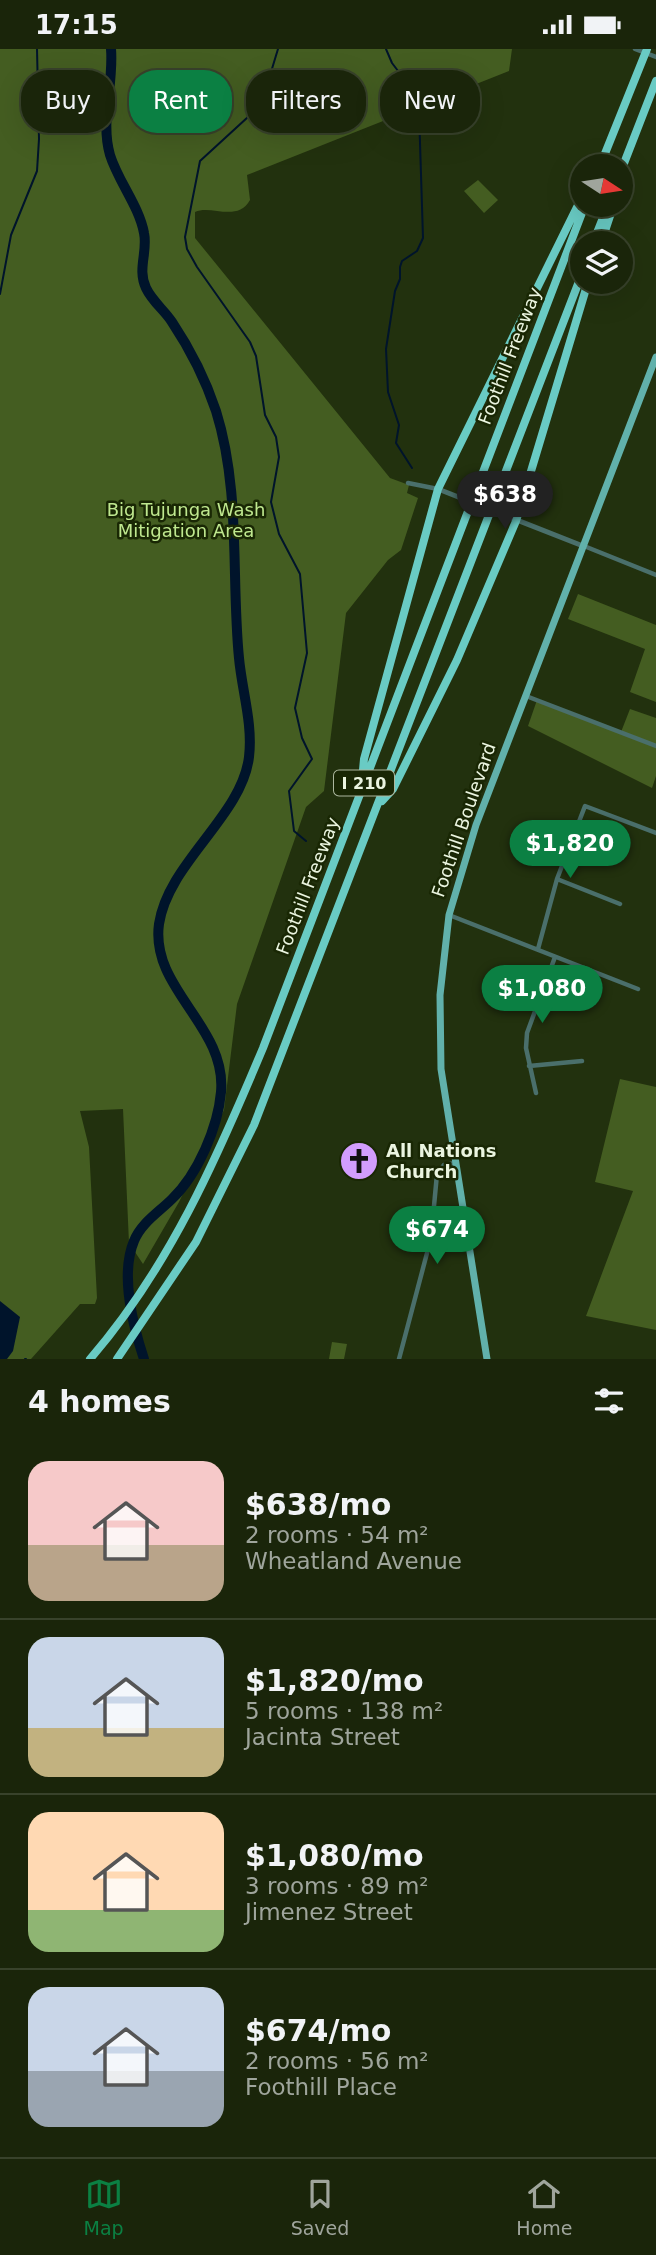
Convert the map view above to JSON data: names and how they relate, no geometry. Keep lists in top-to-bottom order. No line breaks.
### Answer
{"streets":{"highway":["Foothill Freeway","I 210"],"main road":["Foothill Boulevard"]},"parks":["Big Tujunga Wash Mitigation Area"],"places":{"church":["All Nations Church"]},"north":"right","page":{"status":"17:15","chip":["Buy","Rent","Filters","New"],"price":["$638","$1,820","$1,080","$674"],"heading":"4 homes","list":[{"name":"$638/mo","note":"2 rooms · 54 m² · Wheatland Avenue"},{"name":"$1,820/mo","note":"5 rooms · 138 m² · Jacinta Street"},{"name":"$1,080/mo","note":"3 rooms · 89 m² · Jimenez Street"},{"name":"$674/mo","note":"2 rooms · 56 m² · Foothill Place"}],"tabs":["Map","Saved","Home"]}}
